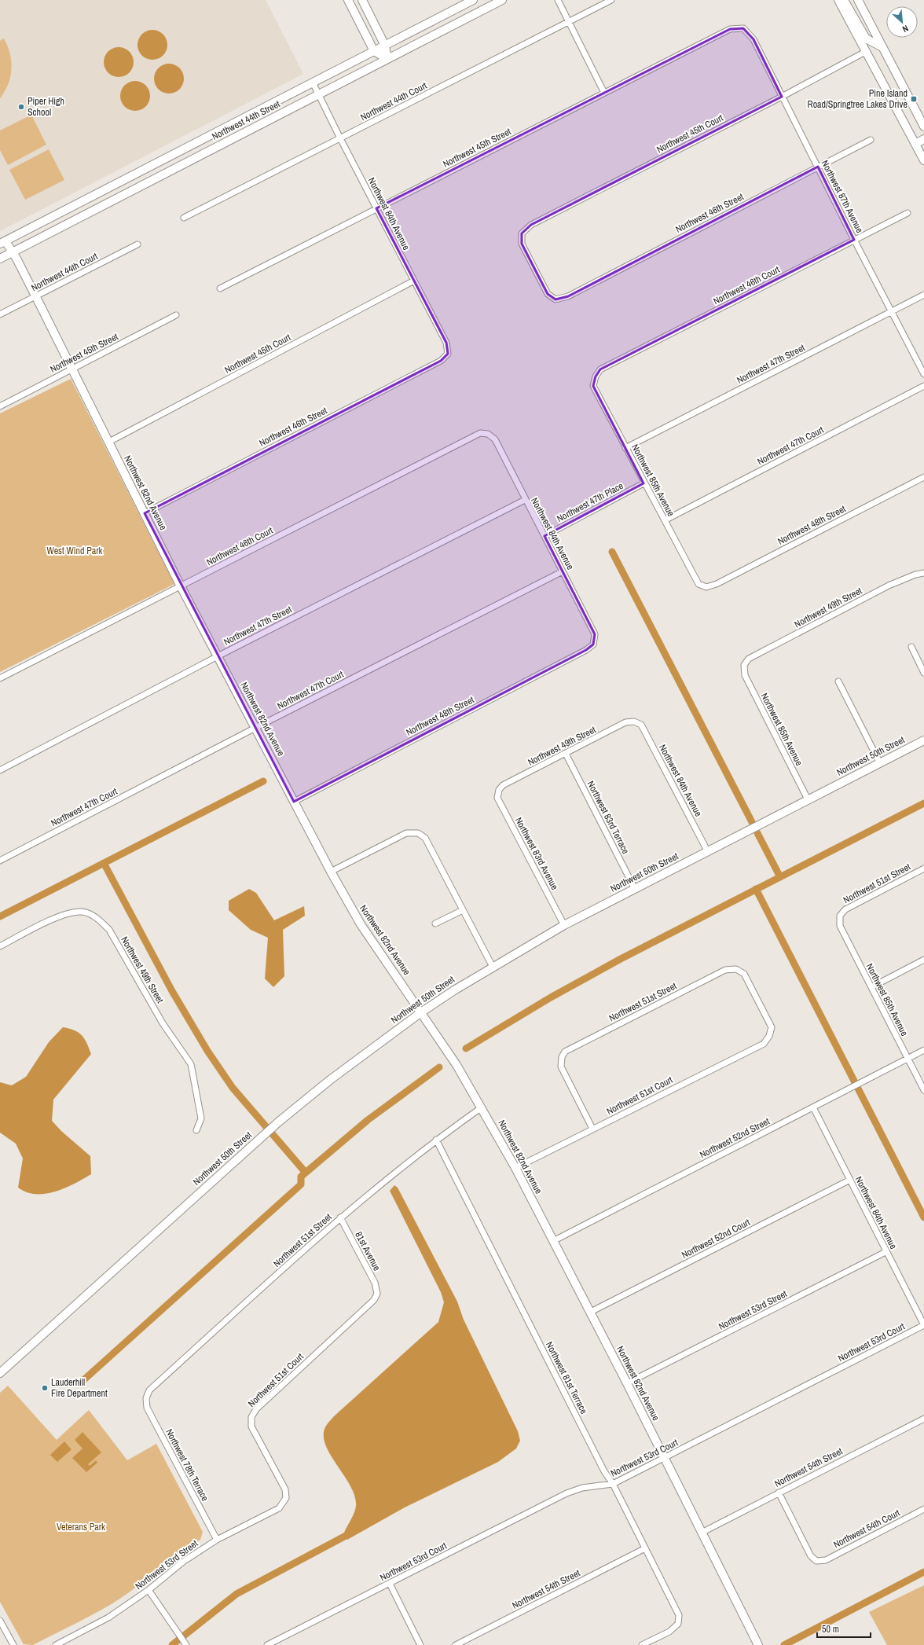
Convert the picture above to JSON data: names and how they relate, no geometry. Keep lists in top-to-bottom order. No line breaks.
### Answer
{"streets":{"street":["Northwest 44th Court","Northwest 44th Street","Northwest 45th Court","Northwest 45th Street","Northwest 87th Avenue","Northwest 46th Street","Northwest 84th Avenue","Northwest 46th Court","Northwest 47th Street","Northwest 47th Court","Northwest 85th Avenue","Northwest 82nd Avenue","Northwest 47th Place","Northwest 48th Street","Northwest 49th Street","Northwest 50th Street","Northwest 83rd Terrace","Northwest 83rd Avenue","Northwest 51st Street","Northwest 51st Court","Northwest 52nd Street","Northwest 52nd Court","81st Avenue","Northwest 53rd Street","Northwest 53rd Court","Northwest 81st Terrace","Northwest 78th Terrace","Northwest 54th Street","Northwest 54th Court"]},"crossings":[["Northwest 44th Court","Northwest 84th Avenue"],["Northwest 44th Court","Northwest 82nd Avenue"],["Northwest 44th Street","Northwest 84th Avenue"],["Northwest 44th Street","Northwest 82nd Avenue"],["Northwest 45th Court","Northwest 87th Avenue"],["Northwest 45th Court","Northwest 46th Street"],["Northwest 45th Court","Northwest 84th Avenue"],["Northwest 45th Court","Northwest 82nd Avenue"],["Northwest 45th Street","Northwest 87th Avenue"],["Northwest 45th Street","Northwest 84th Avenue"],["Northwest 45th Street","Northwest 82nd Avenue"],["Northwest 87th Avenue","Northwest 46th Street"],["Northwest 87th Avenue","Northwest 46th Court"],["Northwest 87th Avenue","Northwest 47th Street"],["Northwest 46th Street","Northwest 84th Avenue"],["Northwest 46th Street","Northwest 82nd Avenue"],["Northwest 84th Avenue","Northwest 46th Court"],["Northwest 84th Avenue","Northwest 47th Street"],["Northwest 84th Avenue","Northwest 47th Court"],["Northwest 84th Avenue","Northwest 47th Place"],["Northwest 84th Avenue","Northwest 48th Street"],["Northwest 84th Avenue","Northwest 49th Street"],["Northwest 84th Avenue","Northwest 50th Street"],["Northwest 84th Avenue","Northwest 52nd Street"],["Northwest 84th Avenue","Northwest 52nd Court"],["Northwest 84th Avenue","Northwest 53rd Street"],["Northwest 84th Avenue","Northwest 53rd Court"],["Northwest 46th Court","Northwest 85th Avenue"],["Northwest 46th Court","Northwest 82nd Avenue"],["Northwest 47th Street","Northwest 85th Avenue"],["Northwest 47th Street","Northwest 82nd Avenue"],["Northwest 47th Court","Northwest 85th Avenue"],["Northwest 47th Court","Northwest 82nd Avenue"],["Northwest 85th Avenue","Northwest 47th Place"],["Northwest 85th Avenue","Northwest 48th Street"],["Northwest 85th Avenue","Northwest 49th Street"],["Northwest 85th Avenue","Northwest 50th Street"],["Northwest 85th Avenue","Northwest 51st Street"],["Northwest 85th Avenue","Northwest 52nd Street"],["Northwest 82nd Avenue","Northwest 48th Street"],["Northwest 82nd Avenue","Northwest 50th Street"],["Northwest 82nd Avenue","Northwest 51st Street"],["Northwest 82nd Avenue","Northwest 51st Court"],["Northwest 82nd Avenue","Northwest 52nd Street"],["Northwest 82nd Avenue","Northwest 52nd Court"],["Northwest 82nd Avenue","Northwest 53rd Street"],["Northwest 82nd Avenue","Northwest 53rd Court"],["Northwest 82nd Avenue","Northwest 54th Street"],["Northwest 49th Street","Northwest 83rd Terrace"],["Northwest 49th Street","Northwest 83rd Avenue"],["Northwest 50th Street","Northwest 83rd Terrace"],["Northwest 50th Street","Northwest 83rd Avenue"],["Northwest 51st Street","Northwest 51st Court"],["Northwest 51st Street","81st Avenue"],["Northwest 51st Street","Northwest 81st Terrace"],["Northwest 51st Street","Northwest 78th Terrace"],["Northwest 51st Court","81st Avenue"],["Northwest 51st Court","Northwest 53rd Street"],["Northwest 53rd Street","Northwest 78th Terrace"],["Northwest 53rd Court","Northwest 81st Terrace"],["Northwest 81st Terrace","Northwest 54th Street"],["Northwest 54th Street","Northwest 54th Court"]],"parks":["West Wind Park","Veterans Park"],"places":{"transit":["Pine Island Road/Springtree Lakes Drive"],"other":["Piper High School","Lauderhill Fire Department"]},"scale_bar":"50 m","north":"bottom right"}
